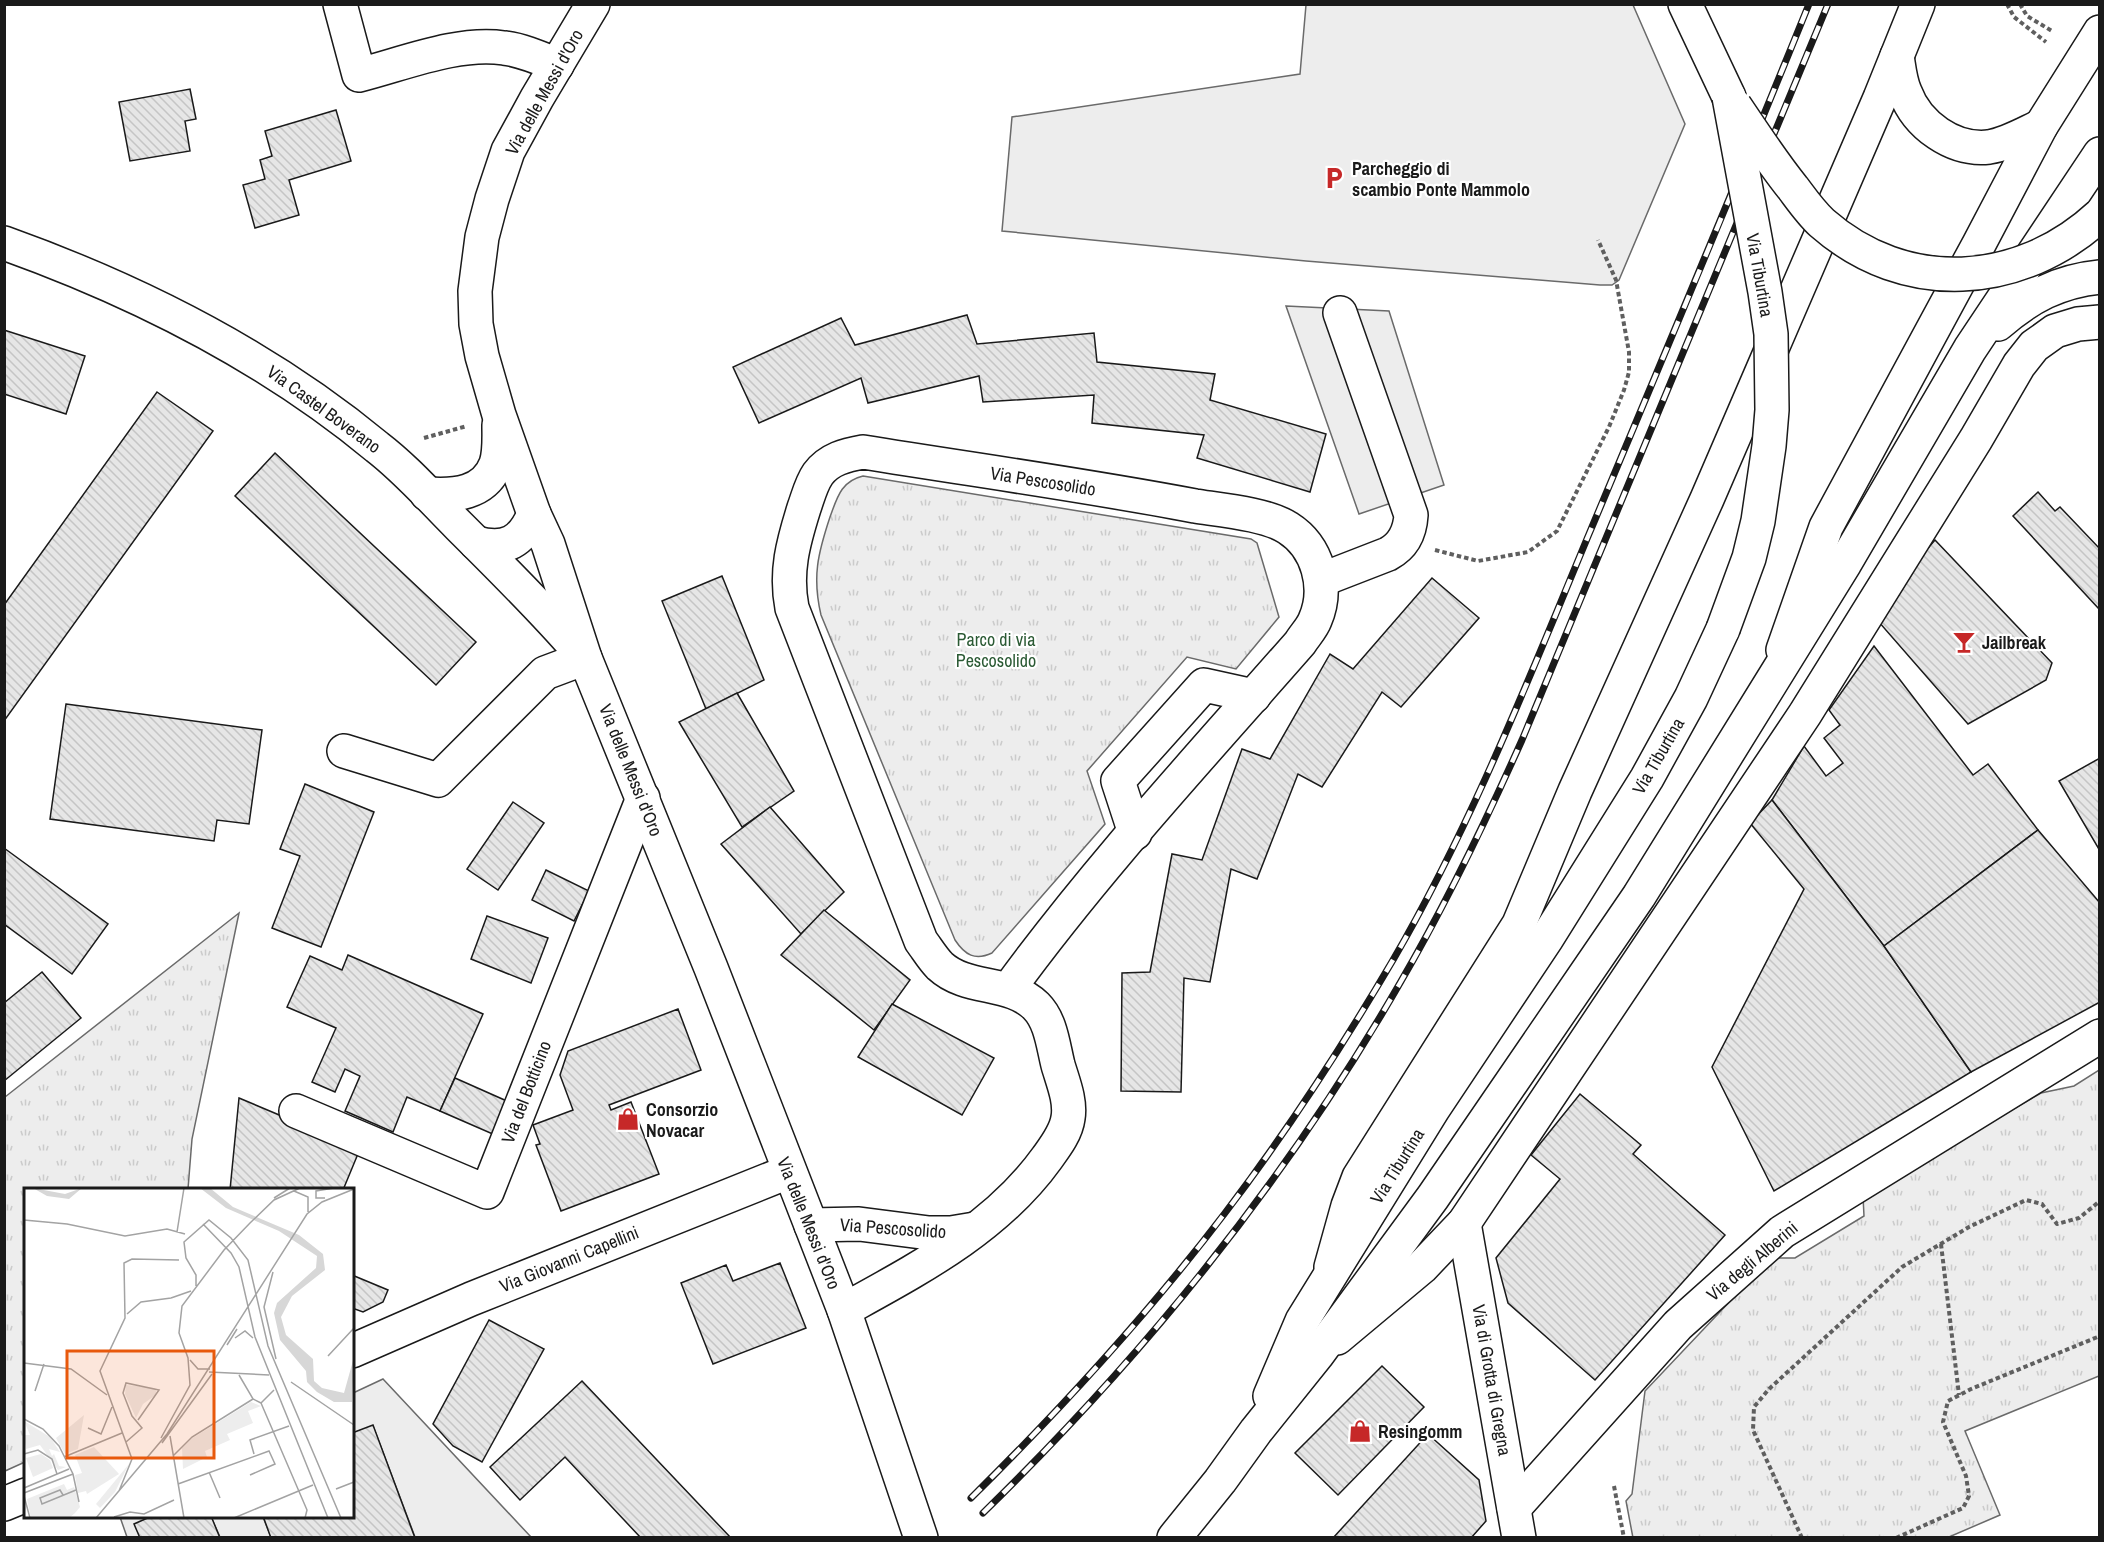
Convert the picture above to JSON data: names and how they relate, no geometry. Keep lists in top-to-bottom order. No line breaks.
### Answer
{"streets":{"street":["Via delle Messi d'Oro","Via Tiburtina","Via Castel Boverano","Via Pescosolido","Via del Botticino","Via Giovanni Capellini","Via degli Alberini","Via di Grotta di Gregna"]},"crossings":[["Via delle Messi d'Oro","Via Castel Boverano"],["Via delle Messi d'Oro","Via Pescosolido"],["Via delle Messi d'Oro","Via del Botticino"],["Via delle Messi d'Oro","Via Giovanni Capellini"],["Via Tiburtina","Via di Grotta di Gregna"],["Via degli Alberini","Via di Grotta di Gregna"]],"parks":["Parco di via Pescosolido"],"places":{"parking":["Parcheggio di scambio Ponte Mammolo"],"bar":["Jailbreak"],"shop":["Consorzio Novacar","Resingomm"]}}
